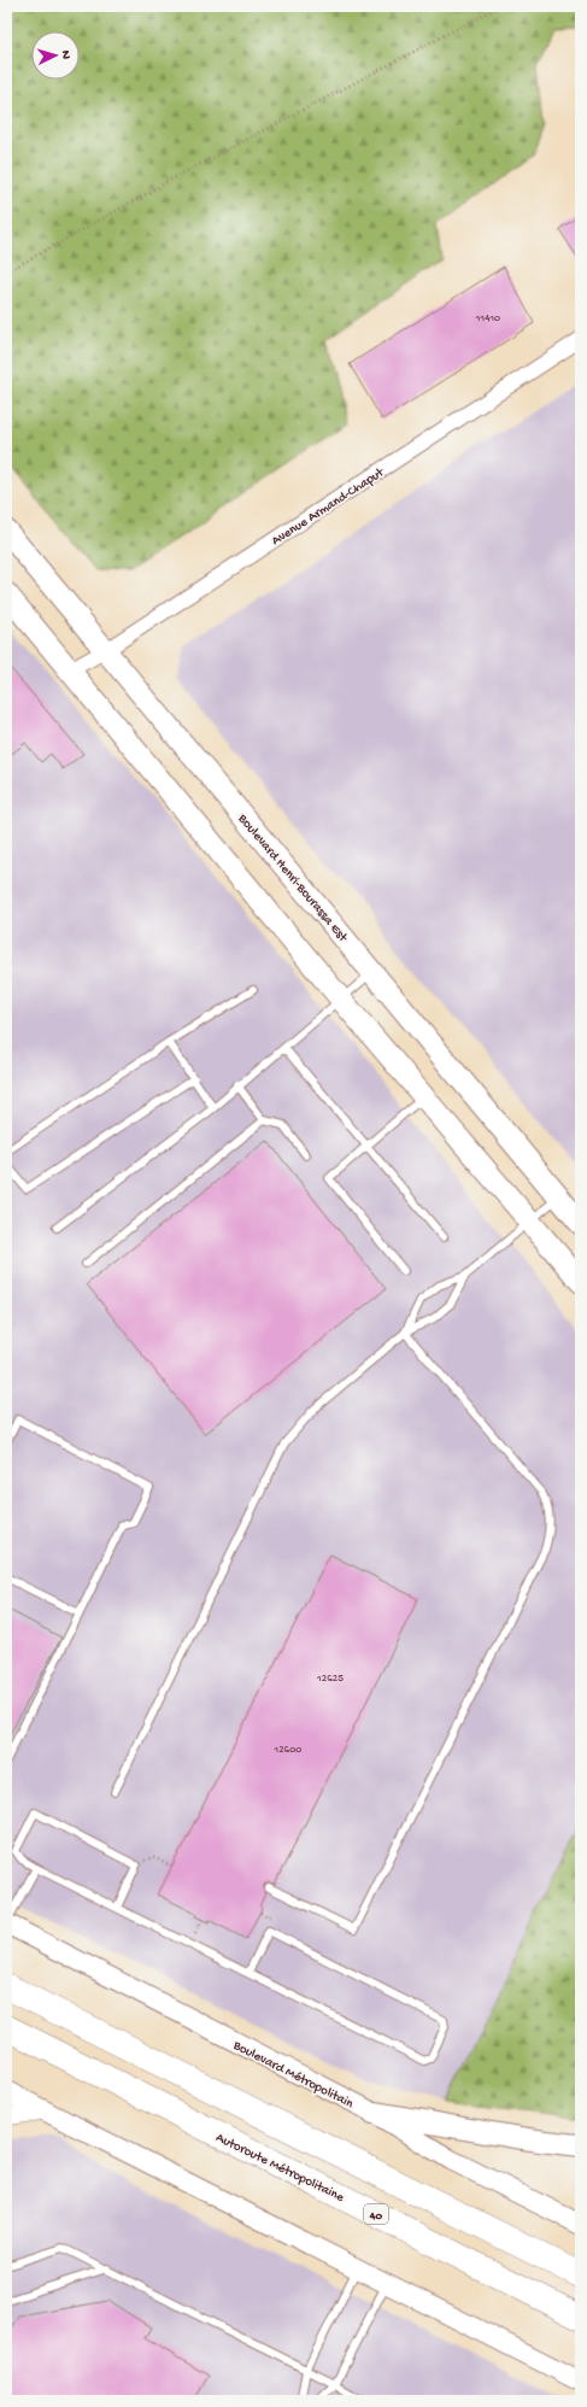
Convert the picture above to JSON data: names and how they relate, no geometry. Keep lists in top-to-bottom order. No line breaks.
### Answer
{"streets":{"highway":["Autoroute Métropolitaine","40"],"main road":["Boulevard Henri-Bourassa Est","Boulevard Métropolitain"],"street":["Avenue Armand-Chaput"]},"crossings":[["Avenue Armand-Chaput","Boulevard Henri-Bourassa Est"]],"house_numbers":["11410","12625","12600"],"north":"right"}
